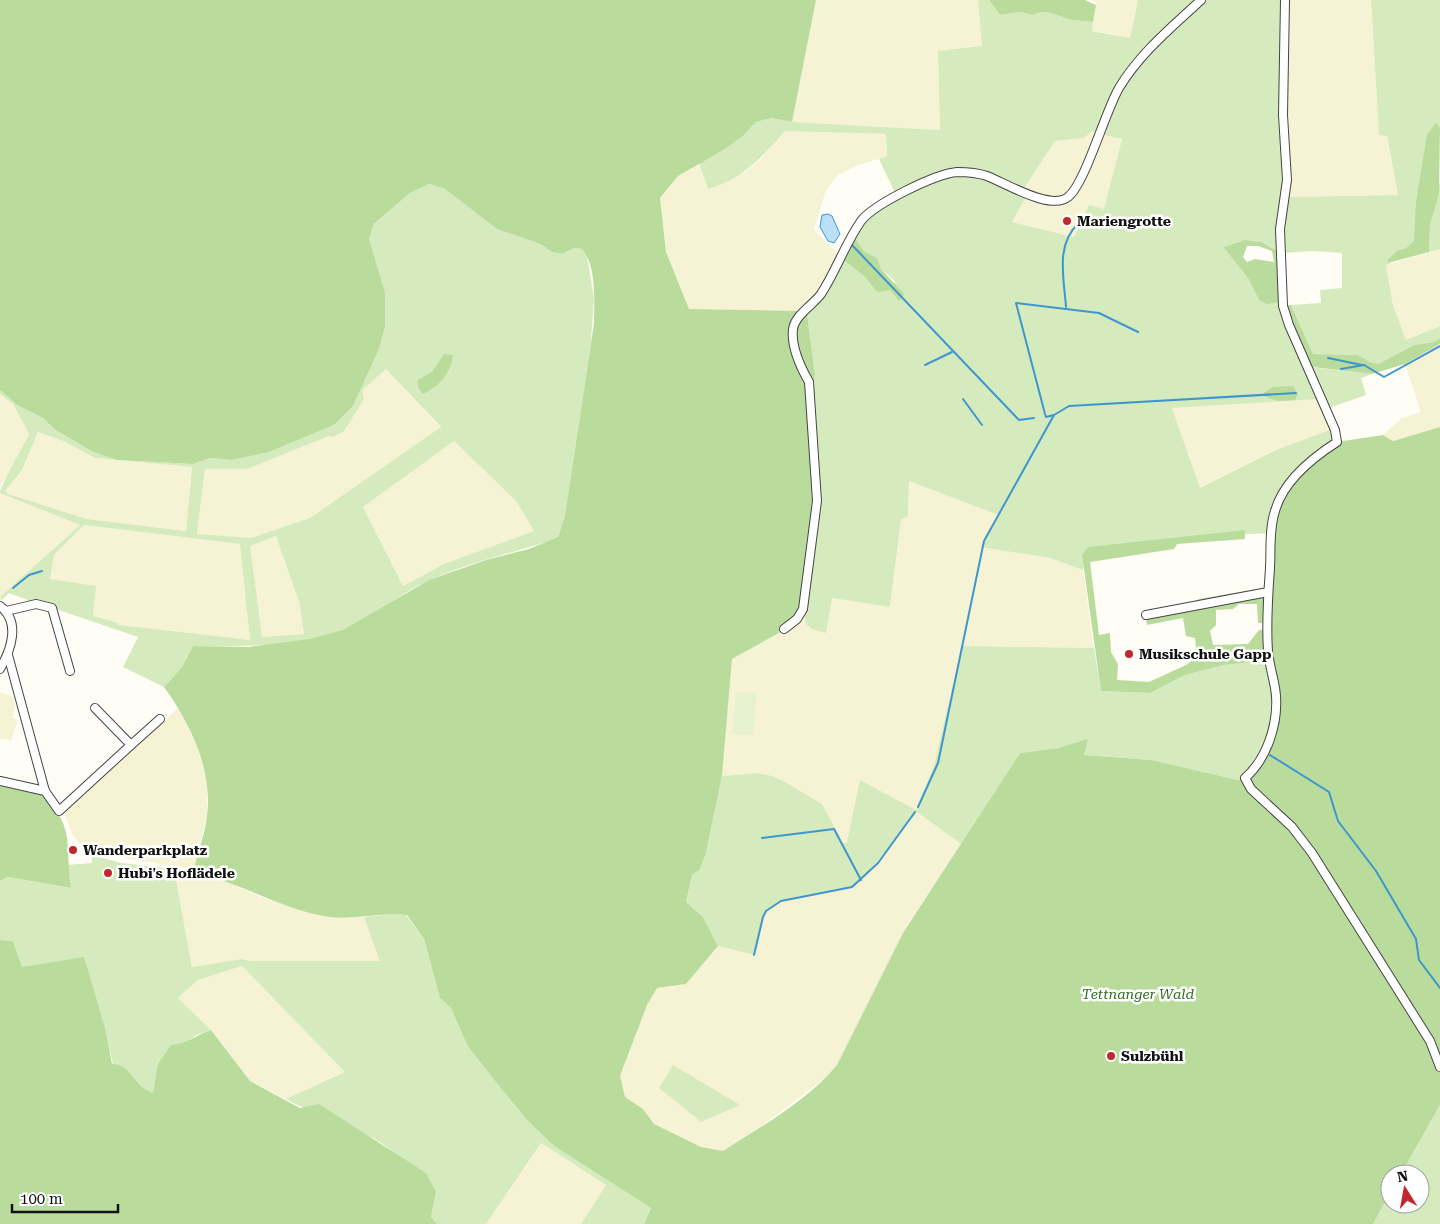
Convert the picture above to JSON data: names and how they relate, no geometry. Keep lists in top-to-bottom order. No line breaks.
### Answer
{"parks":["Tettnanger Wald"],"places":["Mariengrotte","Musikschule Gapp","Wanderparkplatz","Hubi's Hoflädele","Sulzbühl"],"scale_bar":"100 m","north":"top"}
